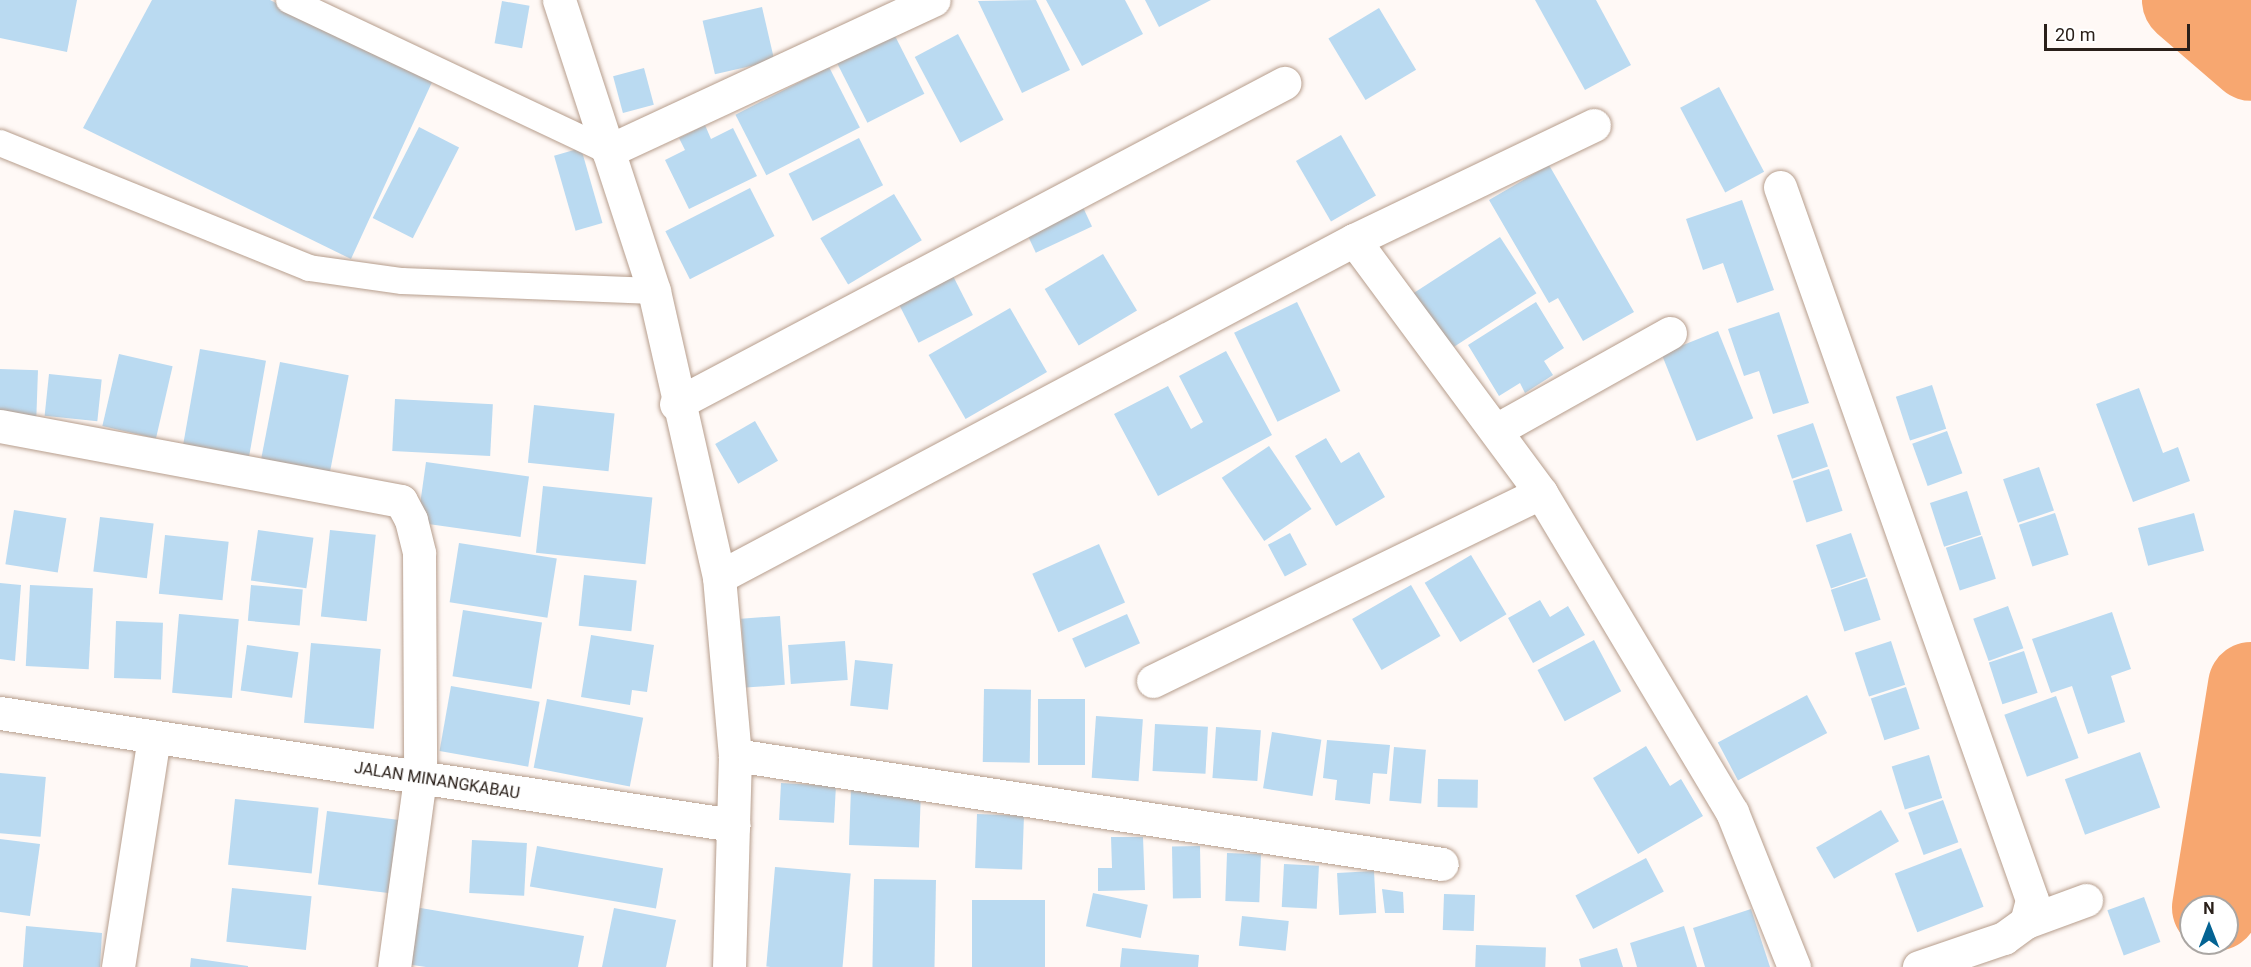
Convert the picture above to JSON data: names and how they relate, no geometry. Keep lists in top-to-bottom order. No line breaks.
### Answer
{"streets":{"street":["JALAN MINANGKABAU"]},"scale_bar":"20 m","north":"top"}
